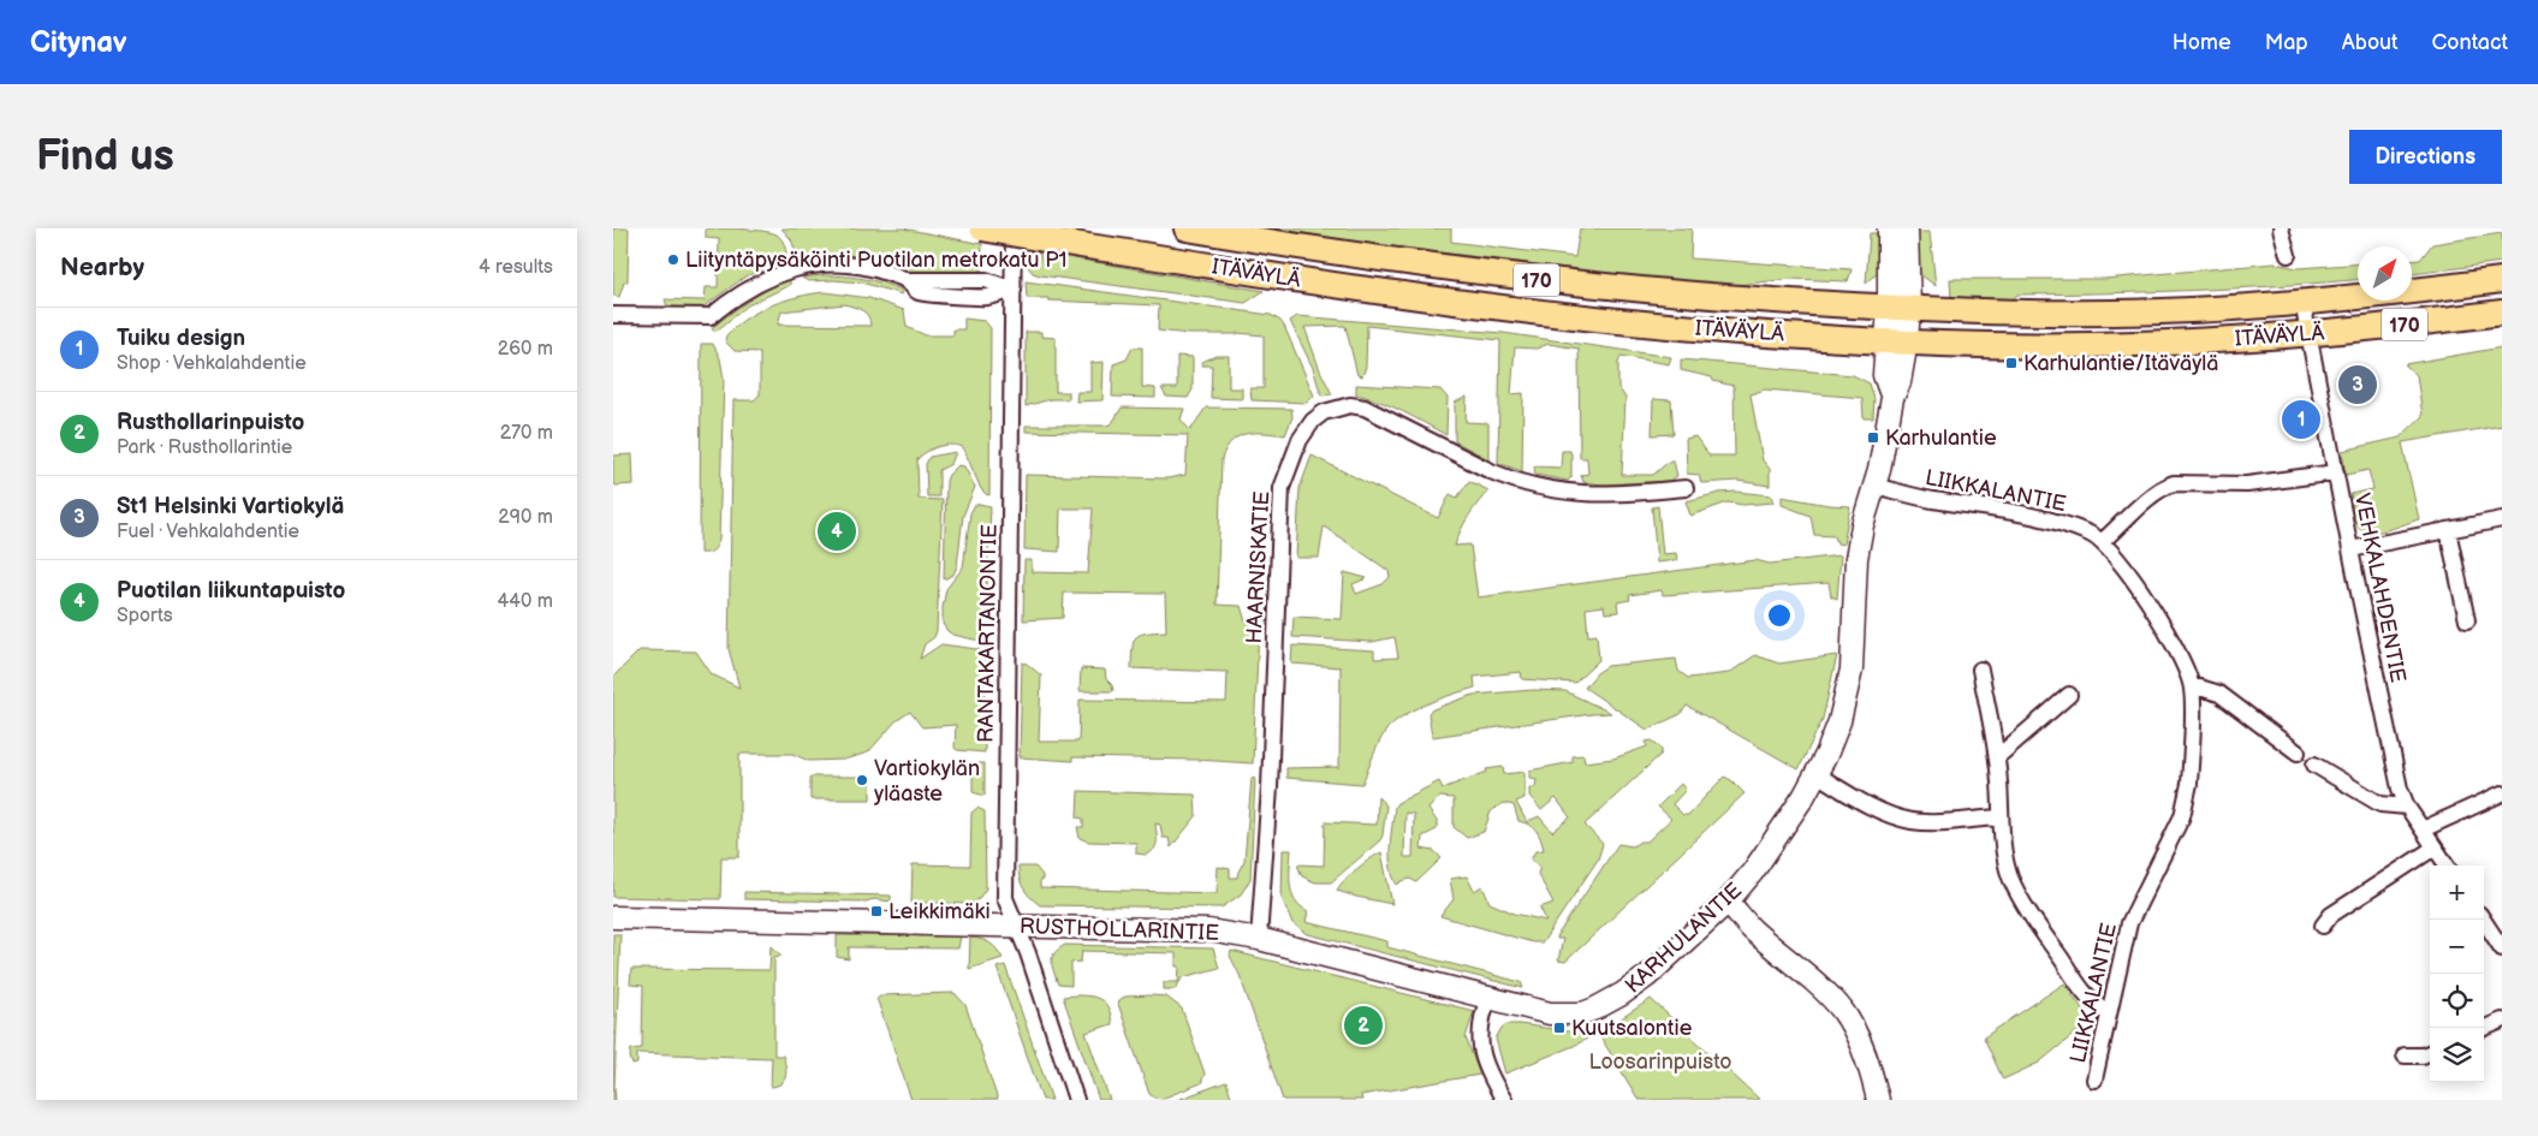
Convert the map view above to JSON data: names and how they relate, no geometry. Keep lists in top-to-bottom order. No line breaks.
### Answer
{"streets":{"main road":["ITÄVÄYLÄ","170","RUSTHOLLARINTIE","KARHULANTIE"],"street":["LIIKKALANTIE","HAARNISKATIE","VEHKALAHDENTIE","RANTAKARTANONTIE"]},"crossings":[["ITÄVÄYLÄ","VEHKALAHDENTIE"],["ITÄVÄYLÄ","KARHULANTIE"],["LIIKKALANTIE","KARHULANTIE"],["HAARNISKATIE","RUSTHOLLARINTIE"],["RANTAKARTANONTIE","RUSTHOLLARINTIE"],["RUSTHOLLARINTIE","KARHULANTIE"]],"parks":["Loosarinpuisto"],"places":{"other":["Liityntäpysäköinti Puotilan metrokatu P1","Vartiokylän yläaste"],"transit":["Karhulantie/Itäväylä","Karhulantie","Leikkimäki","Kuutsalontie"]},"north":"top right","page":{"header":"Citynav","nav":["Home","Map","About","Contact"],"buttons":"Directions","title":"Find us","heading":["Nearby","4 results"],"list":[{"mark":"1","name":"Tuiku design","note":"Shop · Vehkalahdentie","value":"260 m"},{"mark":"2","name":"Rusthollarinpuisto","note":"Park · Rusthollarintie","value":"270 m"},{"mark":"3","name":"St1 Helsinki Vartiokylä","note":"Fuel · Vehkalahdentie","value":"290 m"},{"mark":"4","name":"Puotilan liikuntapuisto","note":"Sports","value":"440 m"}],"pins":["3","1","4","2"],"map_buttons":["+","−"]}}
